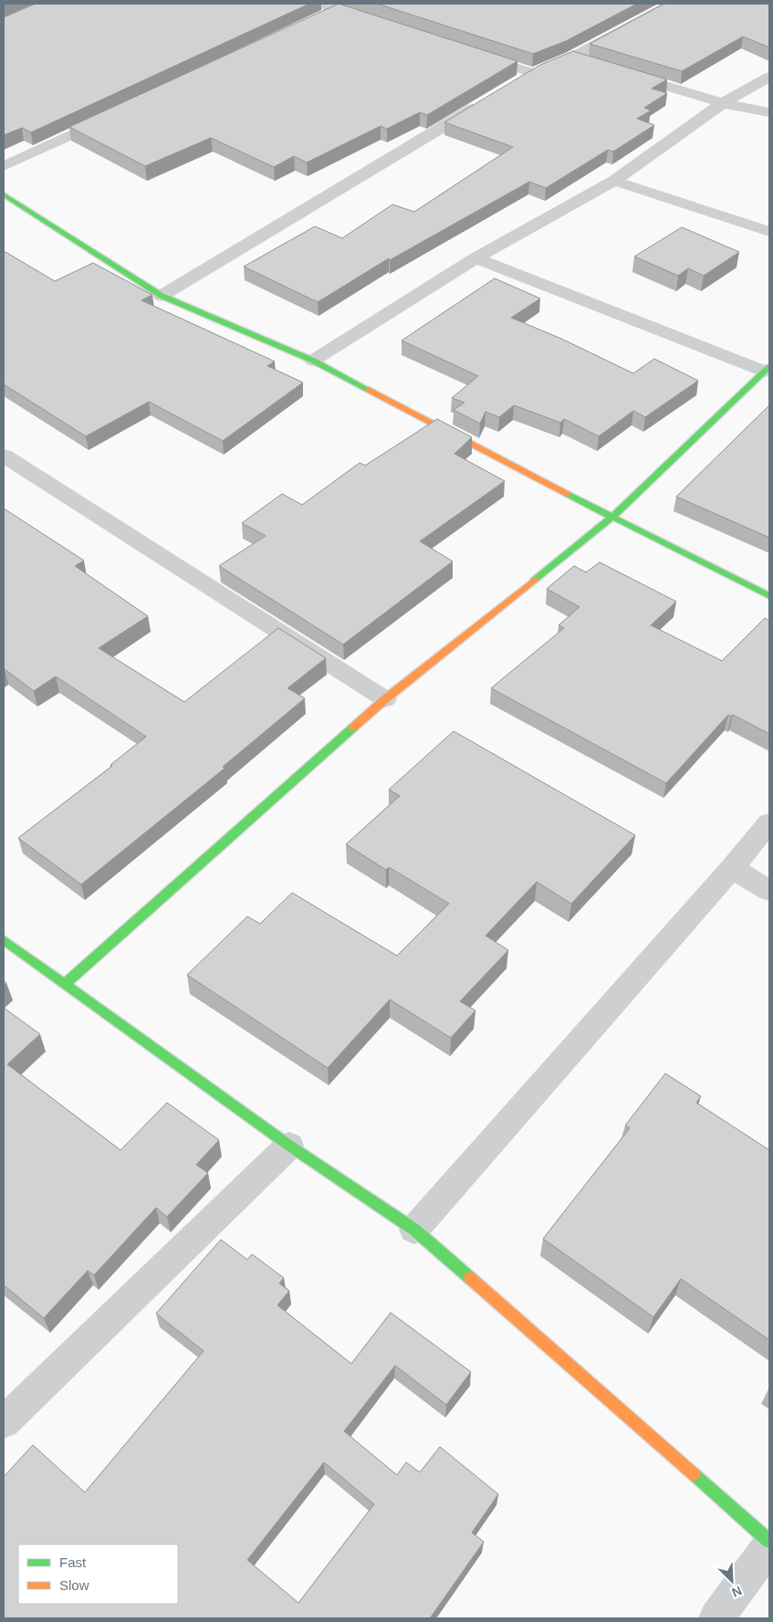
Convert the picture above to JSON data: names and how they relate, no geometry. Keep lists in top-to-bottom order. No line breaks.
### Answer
{"legend":["Fast","Slow"],"north":"bottom right"}
